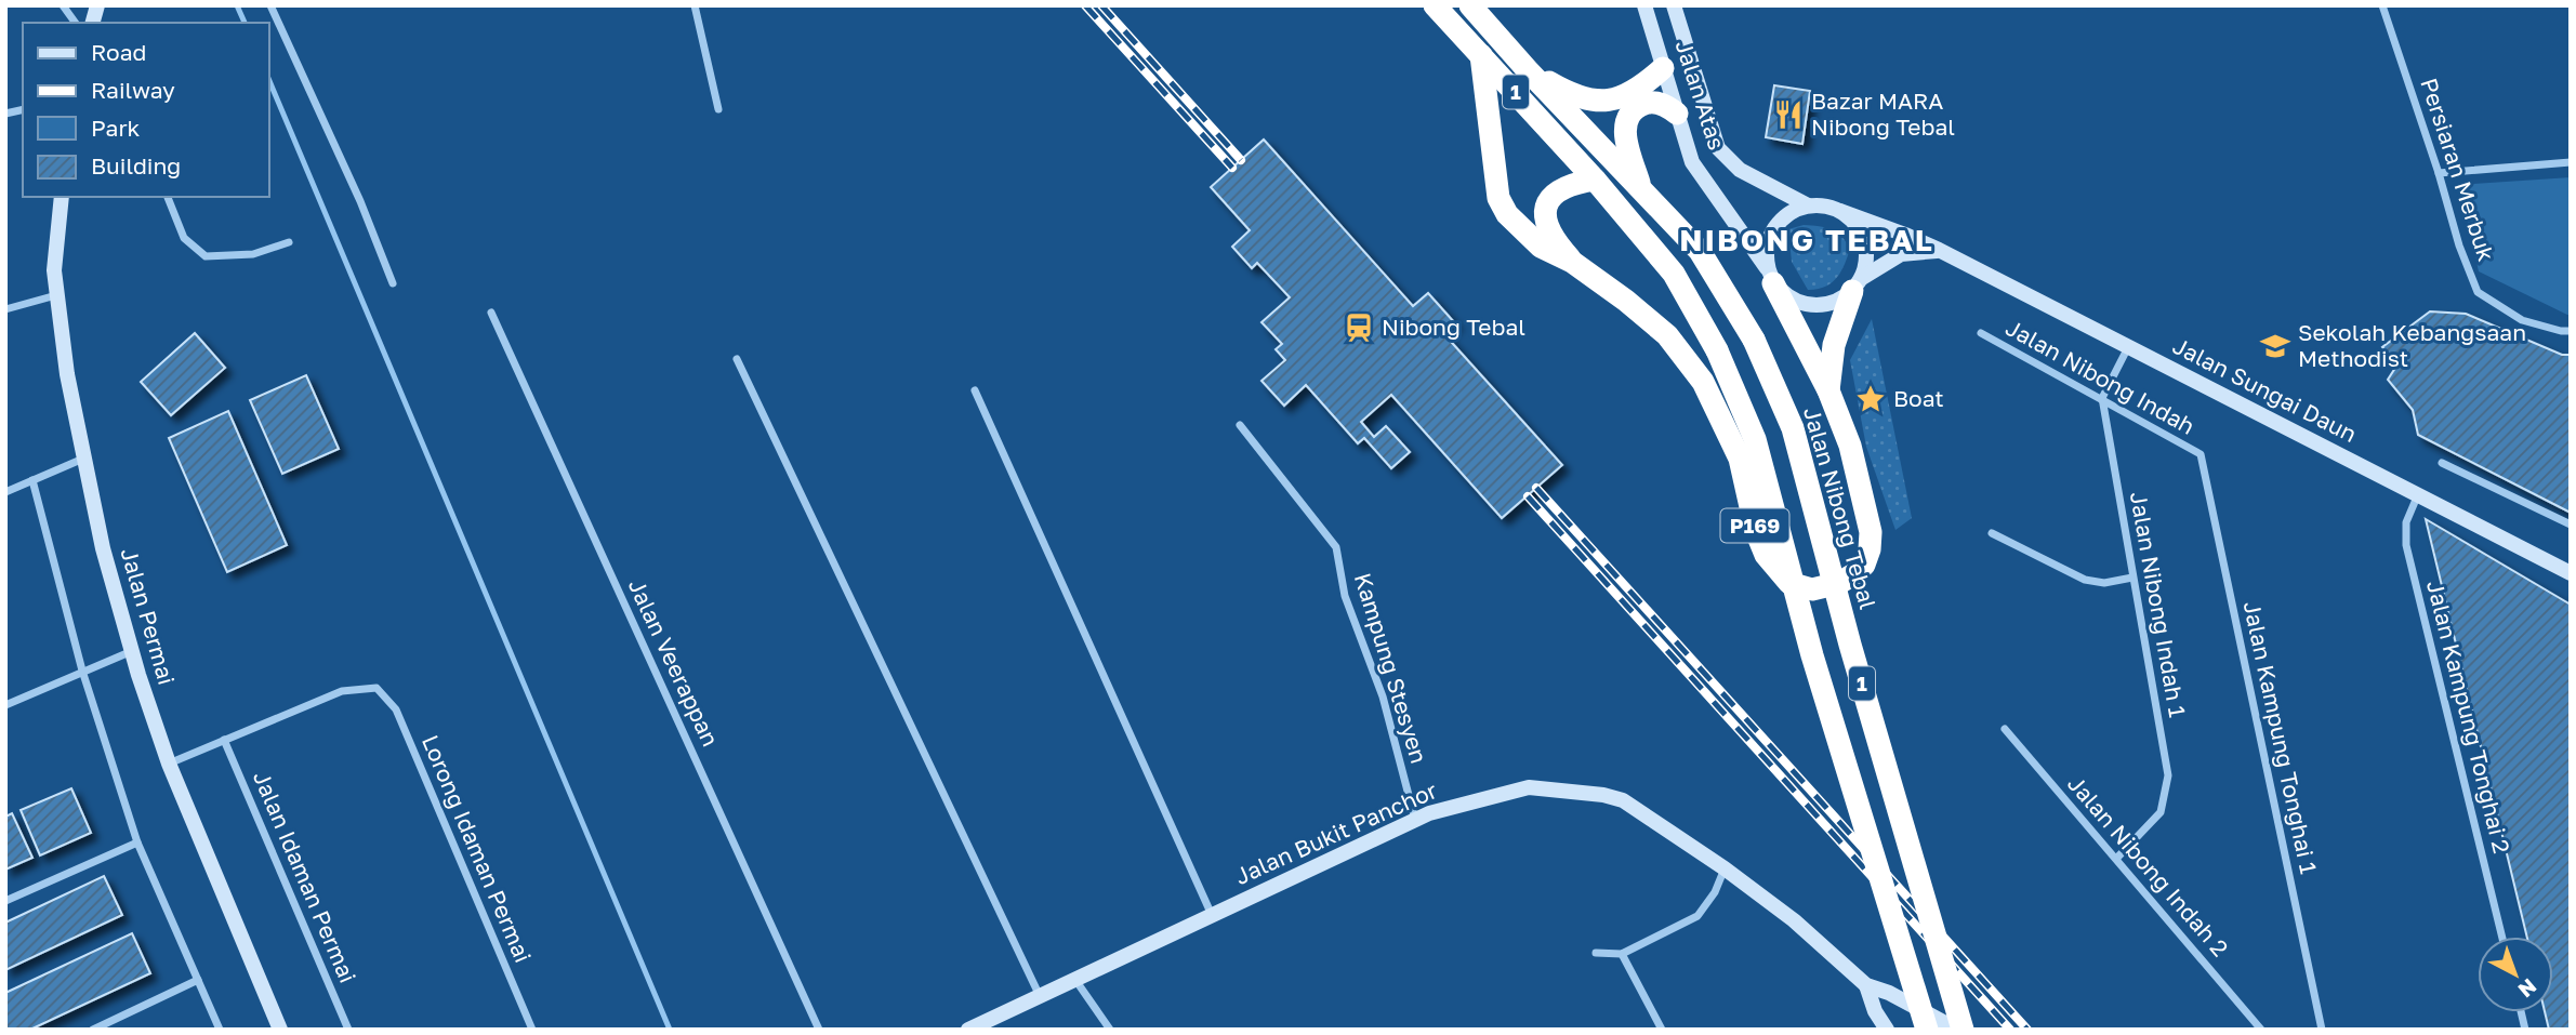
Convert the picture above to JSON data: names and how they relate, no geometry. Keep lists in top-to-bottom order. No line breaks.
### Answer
{"streets":{"highway":["1","Jalan Atas","Jalan Nibong Tebal","P169"],"main road":["Jalan Sungai Daun","Jalan Permai","Jalan Bukit Panchor"],"street":["Persiaran Merbuk","Jalan Nibong Indah","Jalan Nibong Indah 1","Jalan Veerappan","Kampung Stesyen","Jalan Kampung Tonghai 2","Jalan Kampung Tonghai 1","Lorong Idaman Permai","Jalan Nibong Indah 2","Jalan Idaman Permai"]},"crossings":[["1","P169"],["Jalan Atas","Jalan Sungai Daun"],["Jalan Atas","P169"],["Jalan Nibong Indah","Jalan Nibong Indah 1"],["Jalan Nibong Indah","Jalan Kampung Tonghai 1"],["Jalan Sungai Daun","Jalan Kampung Tonghai 2"],["Jalan Nibong Tebal","Jalan Bukit Panchor"],["Jalan Nibong Indah 1","Jalan Nibong Indah 2"],["Kampung Stesyen","Jalan Bukit Panchor"],["Lorong Idaman Permai","Jalan Idaman Permai"]],"districts":["NIBONG TEBAL"],"places":{"restaurant":["Bazar MARA Nibong Tebal"],"station":["Nibong Tebal"],"school or university":["Sekolah Kebangsaan Methodist"],"place":["Boat"]},"legend":["Road","Railway","Park","Building"],"north":"bottom right"}
